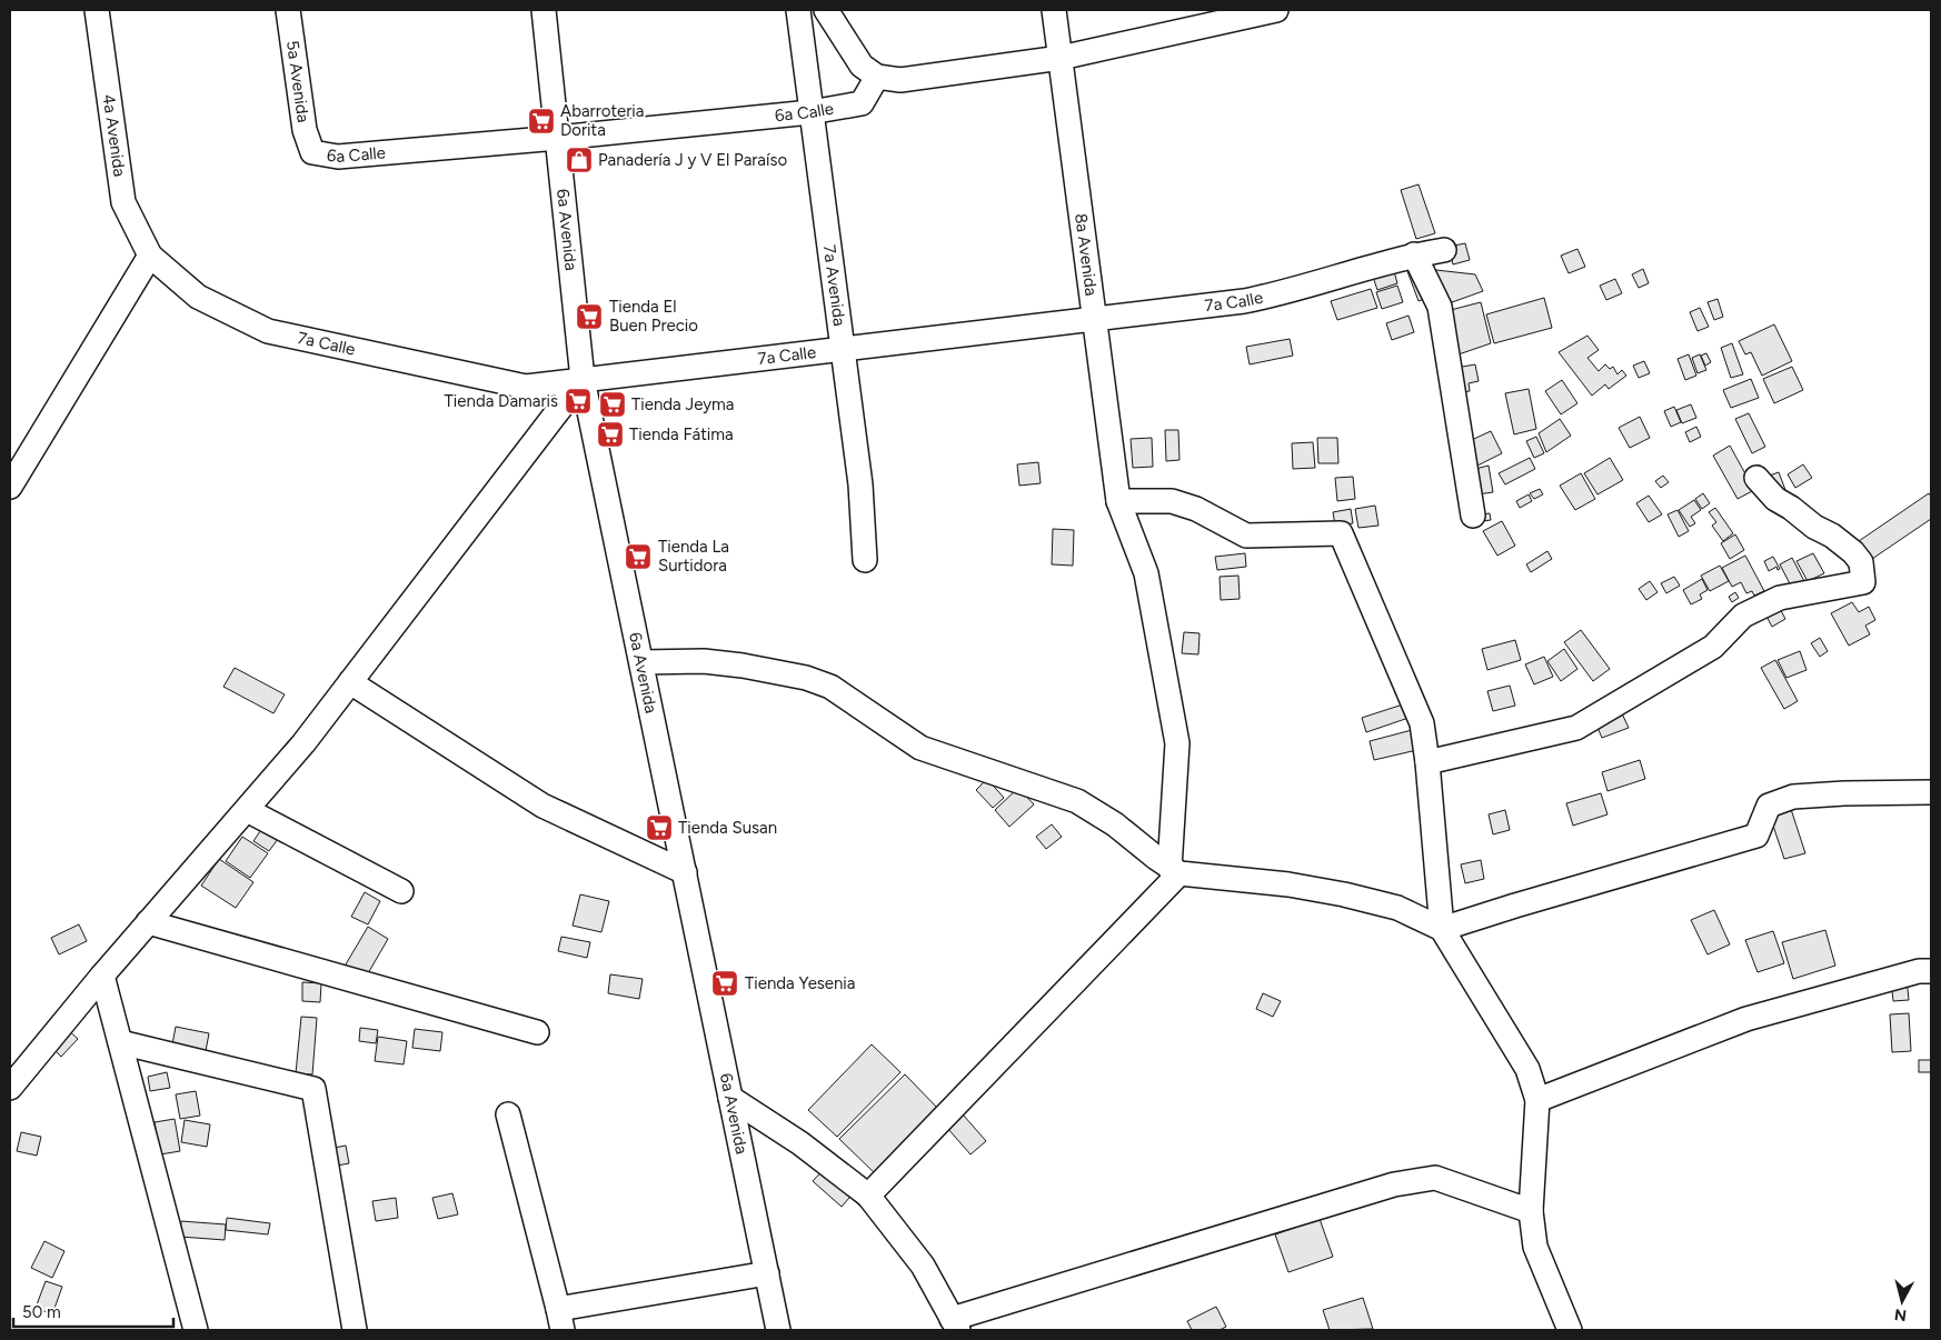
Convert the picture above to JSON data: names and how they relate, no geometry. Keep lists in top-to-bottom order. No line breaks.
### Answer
{"streets":{"street":["5a Avenida","6a Calle","4a Avenida","6a Avenida","8a Avenida","7a Avenida","7a Calle"]},"crossings":[["5a Avenida","6a Calle"],["6a Calle","6a Avenida"],["6a Calle","7a Avenida"],["4a Avenida","7a Calle"],["6a Avenida","7a Calle"],["8a Avenida","7a Calle"],["7a Avenida","7a Calle"]],"places":{"supermarket":["Abarroteria Dorita","Tienda El Buen Precio","Tienda Damaris","Tienda Jeyma","Tienda Fátima","Tienda La Surtidora","Tienda Susan","Tienda Yesenia"],"shop":["Panadería J y V El Paraíso"]},"scale_bar":"50 m","north":"bottom"}
